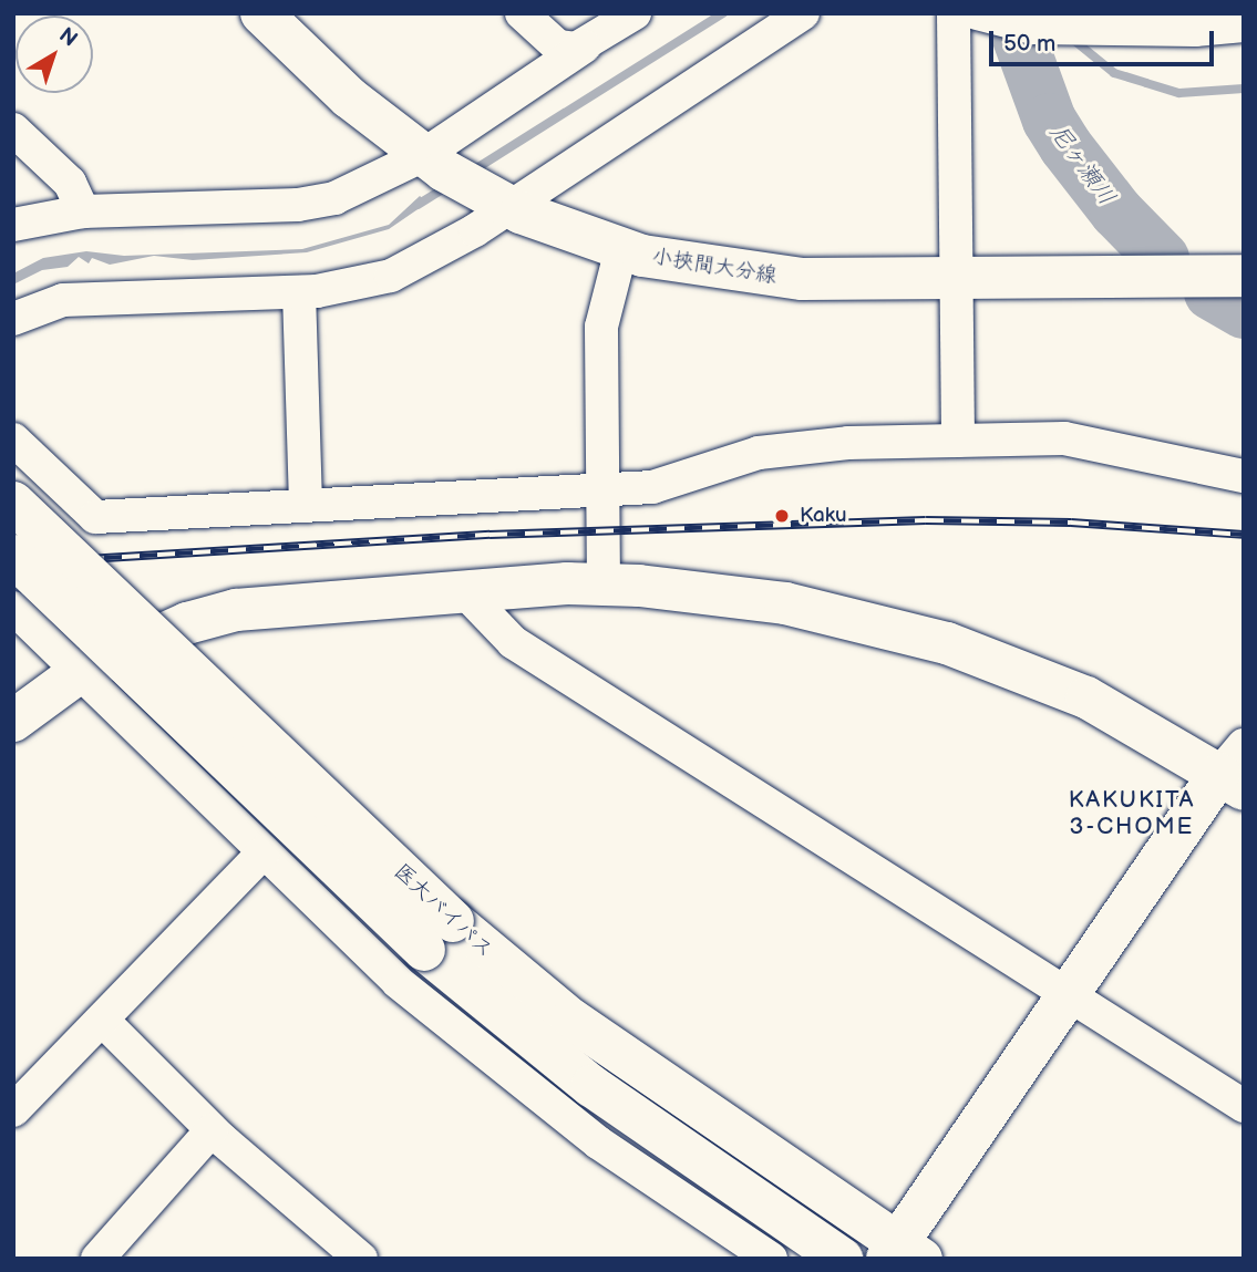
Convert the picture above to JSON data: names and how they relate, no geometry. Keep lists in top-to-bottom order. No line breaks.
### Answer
{"streets":{"main road":["小挾間大分線","医大バイパス"]},"districts":["KAKUKITA 3-CHOME"],"water":["尼ヶ瀬川"],"places":["Kaku"],"scale_bar":"50 m","north":"top right"}
